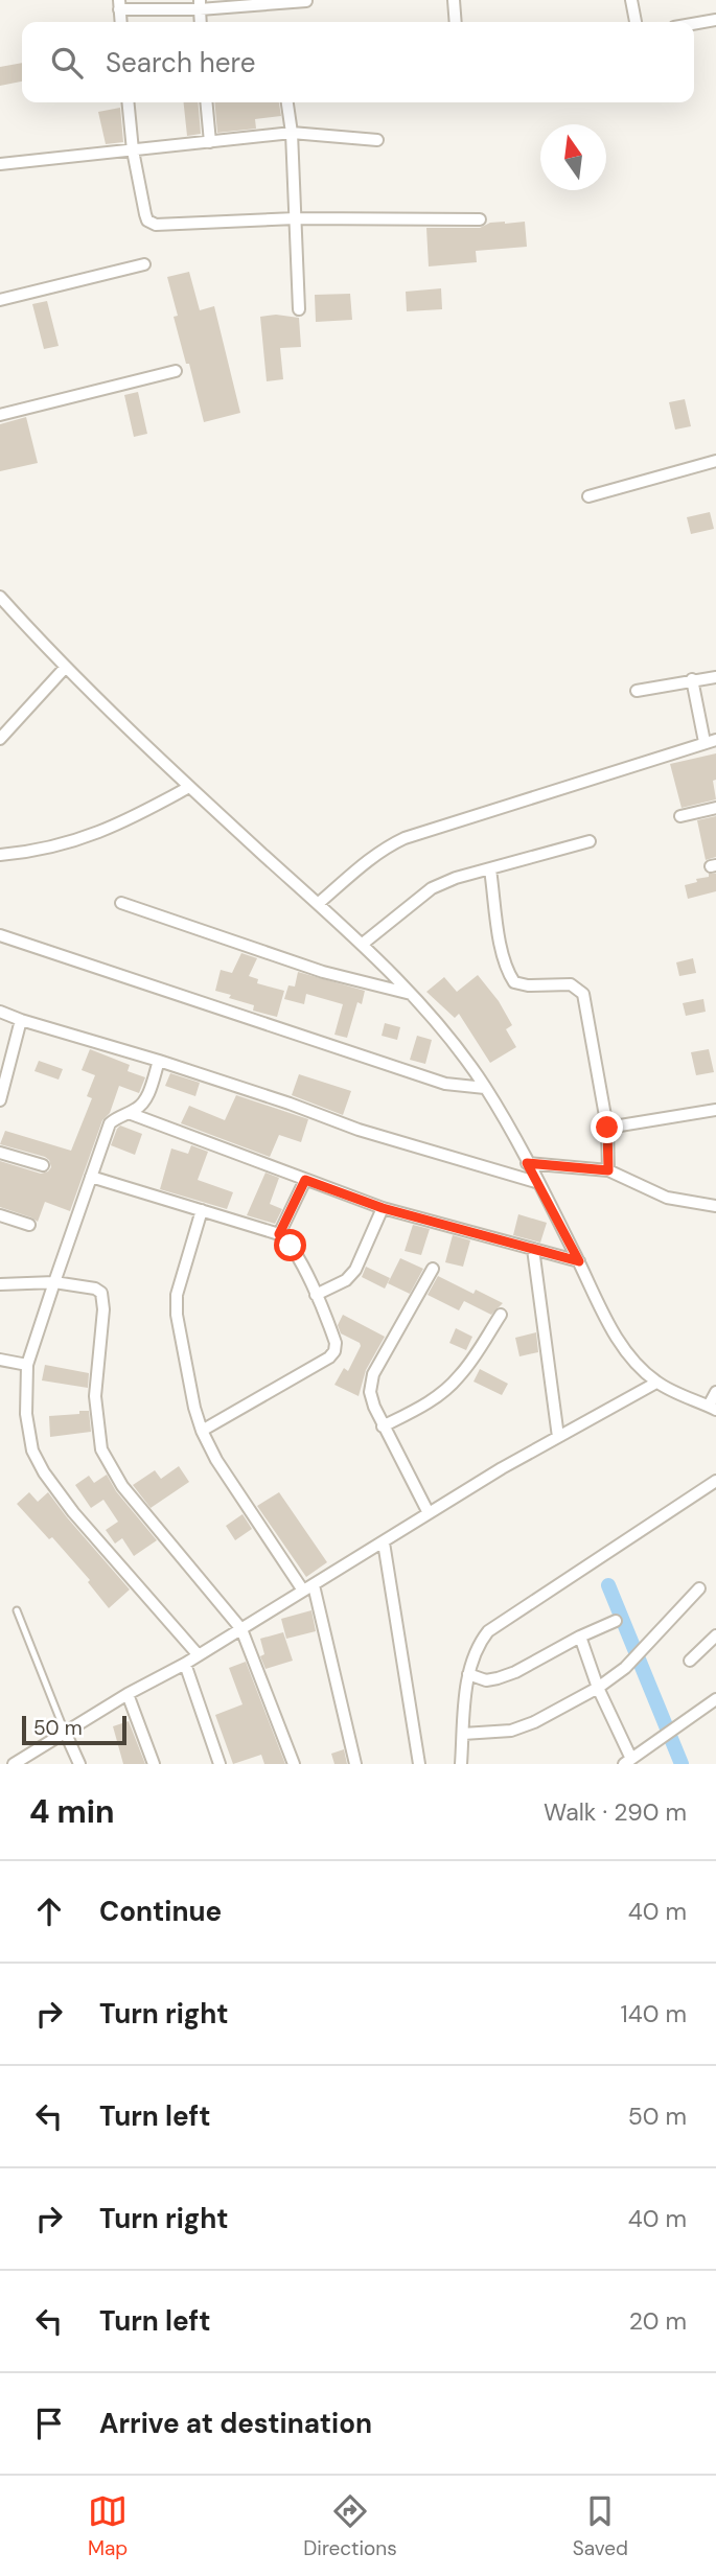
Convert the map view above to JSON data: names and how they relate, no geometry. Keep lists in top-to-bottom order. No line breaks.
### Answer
{"scale_bar":"50 m","north":"top","page":{"search":"Search here","scale":"50 m","heading":["4 min","Walk · 290 m"],"list":[["Continue","40 m"],["Turn right","140 m"],["Turn left","50 m"],["Turn right","40 m"],["Turn left","20 m"],"Arrive at destination"],"nav":["Map","Directions","Saved"]}}
